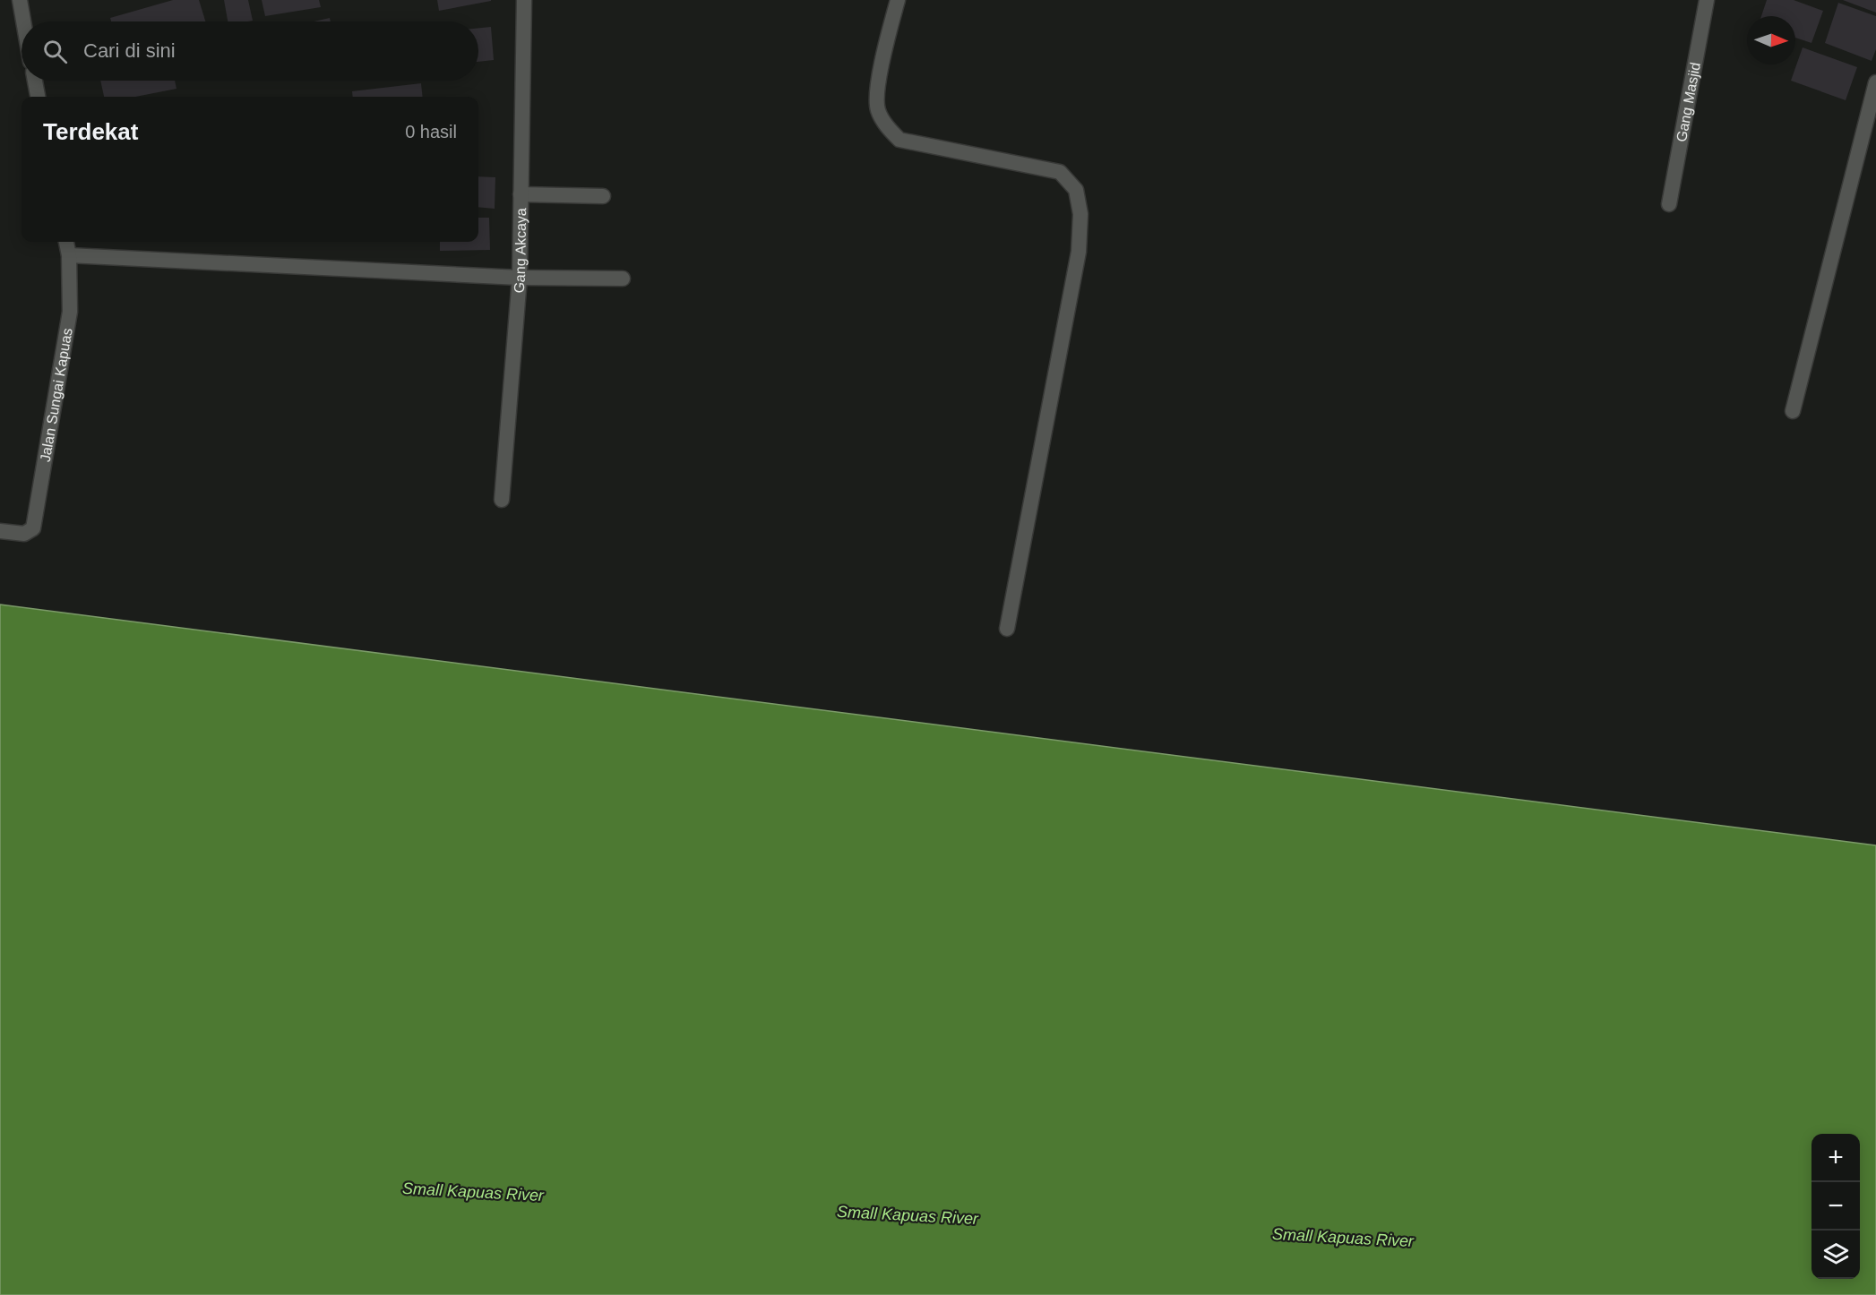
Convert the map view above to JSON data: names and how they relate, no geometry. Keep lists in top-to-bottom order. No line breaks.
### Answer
{"streets":{"street":["Gang Masjid","Gang Akcaya","Jalan Sungai Kapuas"]},"water":["Small Kapuas River"],"north":"right","page":{"search":"Cari di sini","heading":["Terdekat","0 hasil"],"map_buttons":["+","−"]}}
